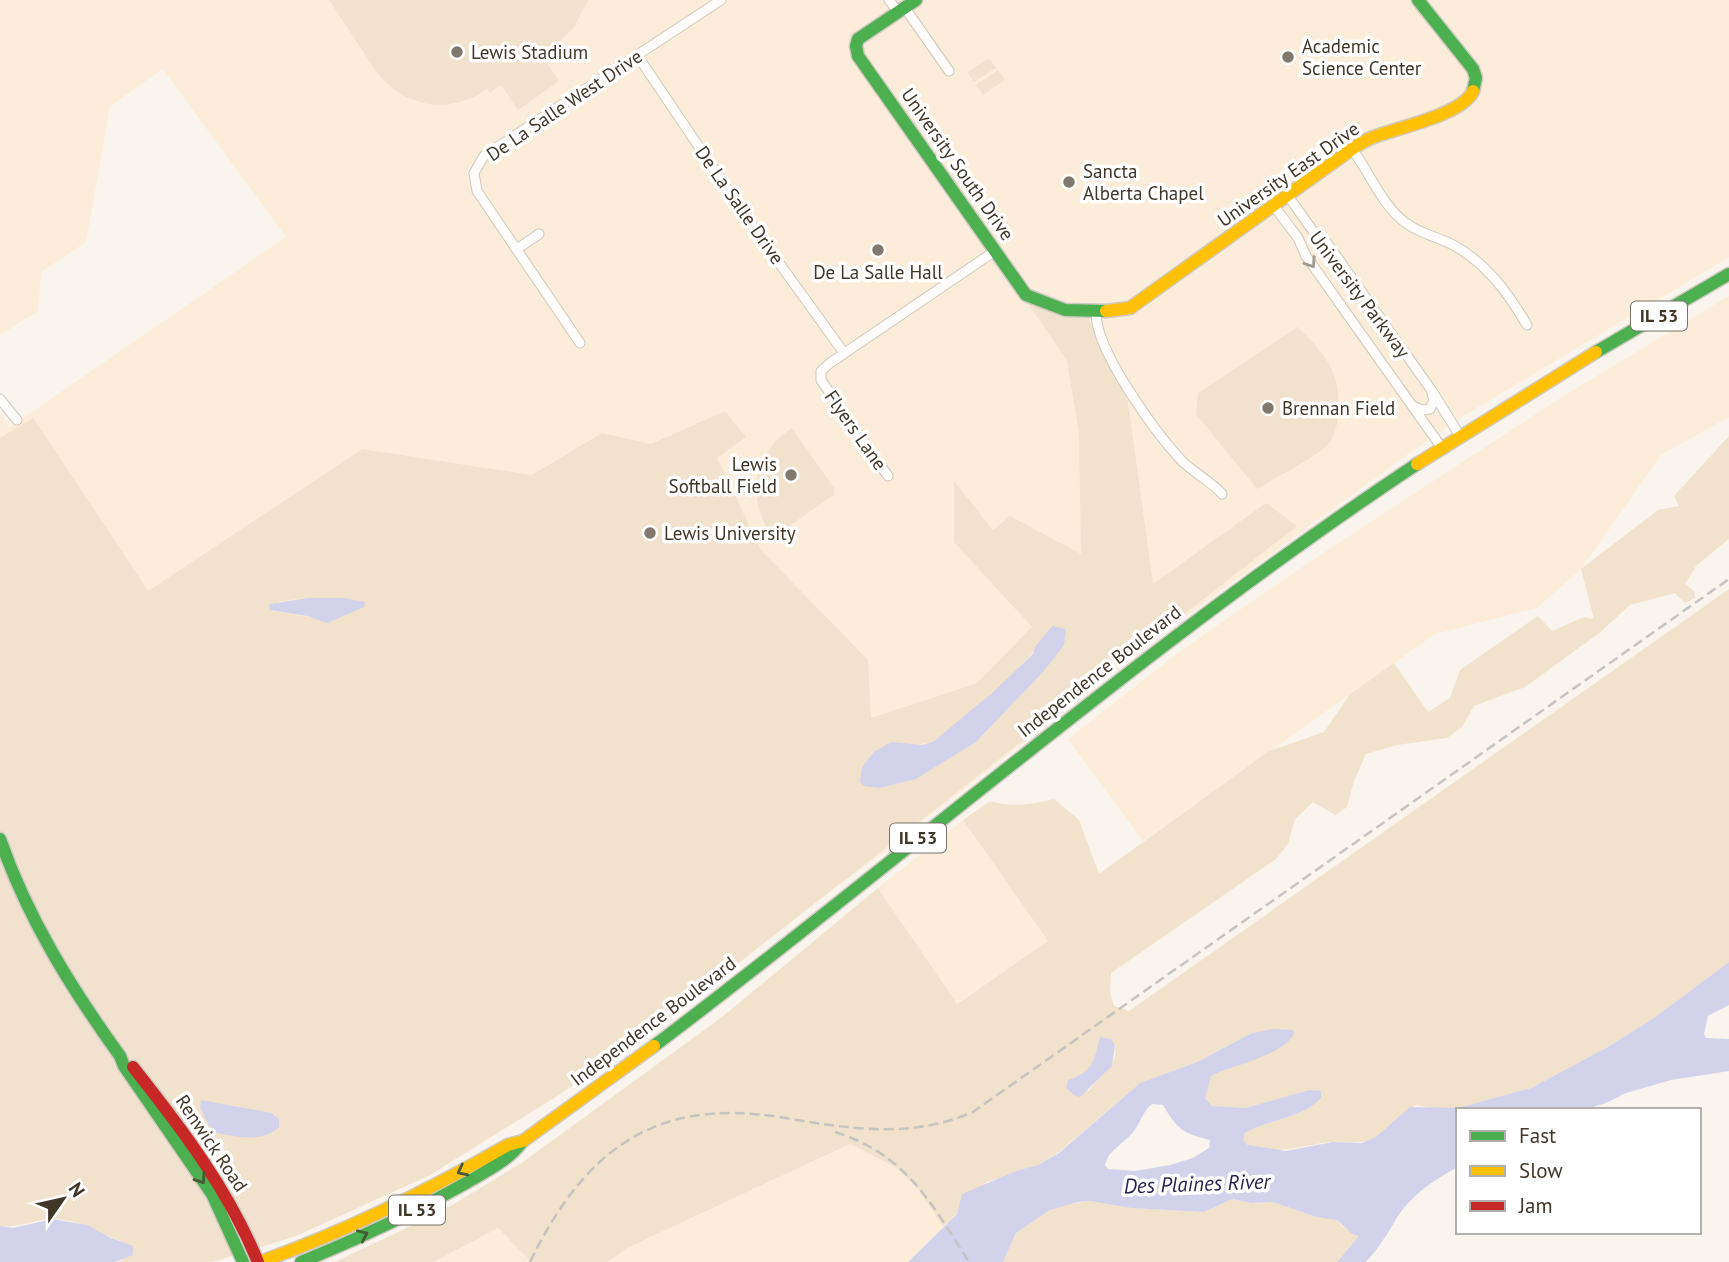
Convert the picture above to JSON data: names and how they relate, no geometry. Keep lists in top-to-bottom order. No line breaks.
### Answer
{"streets":{"main road":["University South Drive","University East Drive","IL 53","Independence Boulevard","Renwick Road"],"street":["De La Salle West Drive","De La Salle Drive","University Parkway","Flyers Lane"]},"crossings":[["De La Salle West Drive","De La Salle Drive"],["University South Drive","University East Drive"],["University East Drive","University Parkway"],["De La Salle Drive","Flyers Lane"],["University Parkway","Independence Boulevard"],["Independence Boulevard","Renwick Road"]],"water":["Des Plaines River"],"places":["Lewis Stadium","Academic Science Center","Sancta Alberta Chapel","De La Salle Hall","Brennan Field","Lewis Softball Field","Lewis University"],"legend":["Fast","Slow","Jam"],"north":"top right"}
